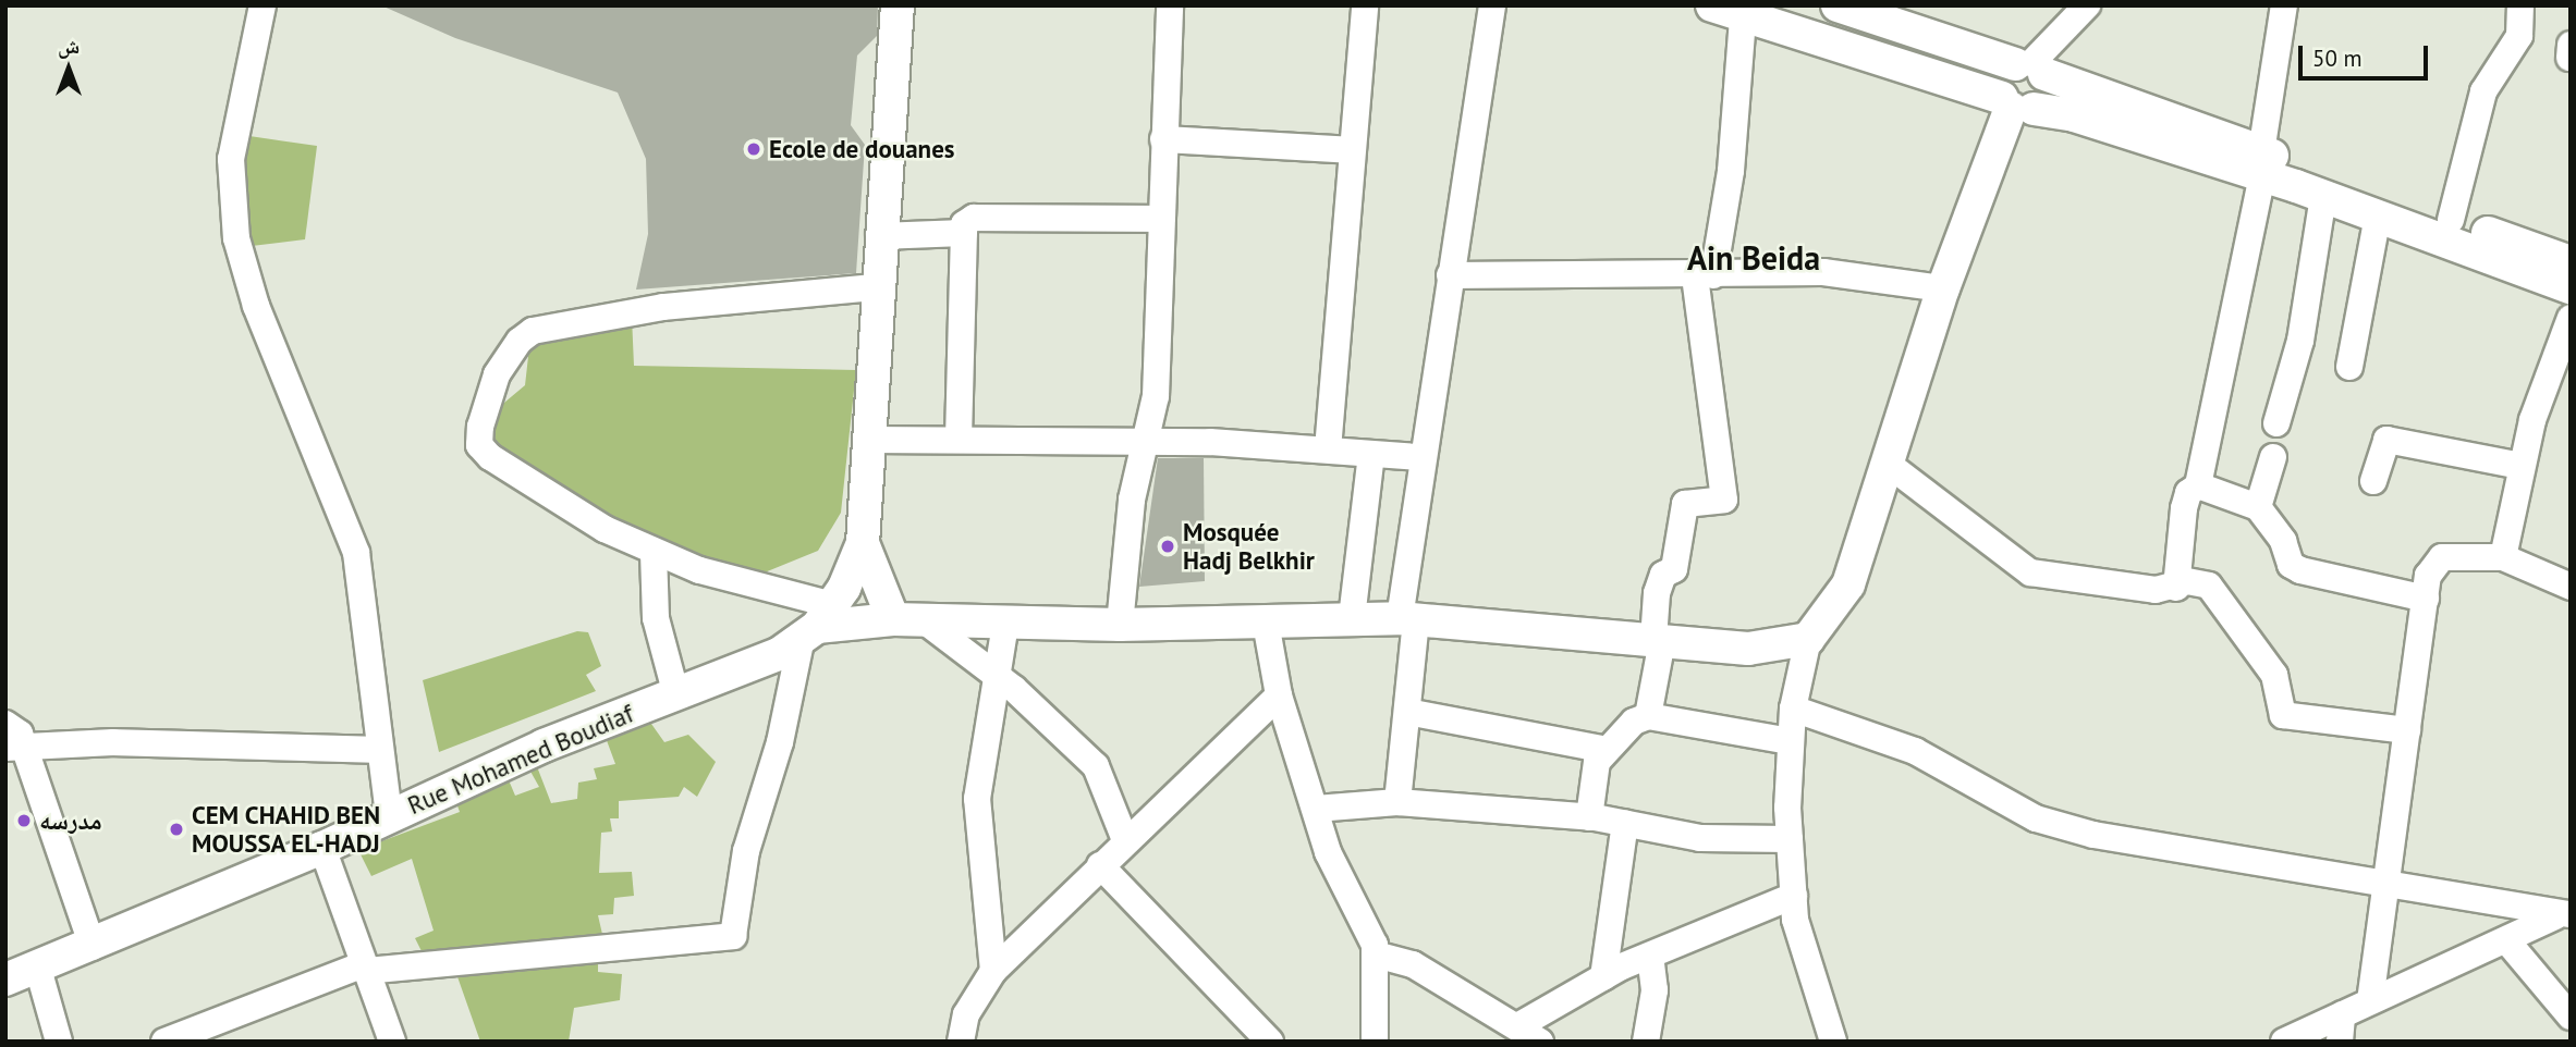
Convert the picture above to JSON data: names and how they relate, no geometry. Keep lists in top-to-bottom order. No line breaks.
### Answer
{"streets":{"main road":["Rue Mohamed Boudiaf"]},"districts":["Ain Beida"],"places":["Ecole de douanes","Mosquée Hadj Belkhir","مدرسه","CEM CHAHID BEN MOUSSA EL-HADJ"],"scale_bar":"50 m","north":"top"}
